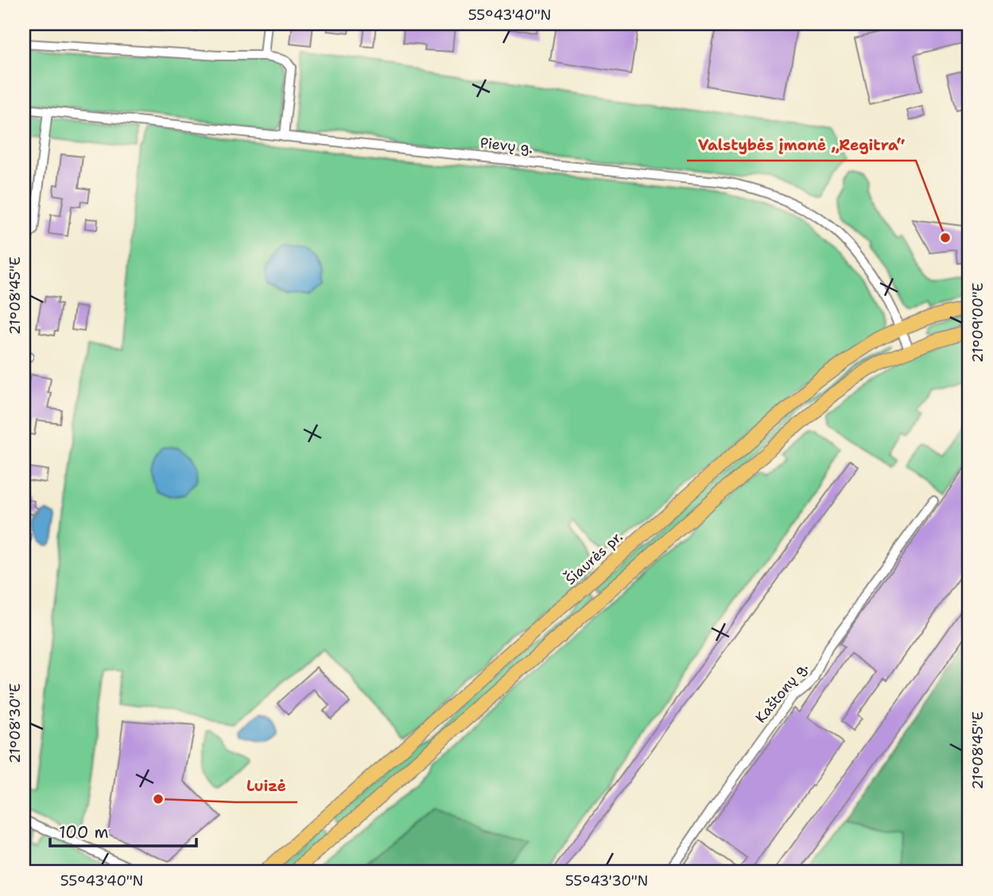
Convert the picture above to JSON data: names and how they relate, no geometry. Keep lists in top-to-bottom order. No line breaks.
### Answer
{"streets":{"main road":["Šiaurės pr."],"street":["Pievų g.","Kaštonų g."]},"crossings":[["Pievų g.","Šiaurės pr."]],"places":["Valstybės įmonė „Regitra“","Luizė"],"scale_bar":"100 m","coordinates":["55°43'40\"N","21°08'45\"E","21°09'00\"E","21°08'30\"E","55°43'30\"N"]}
